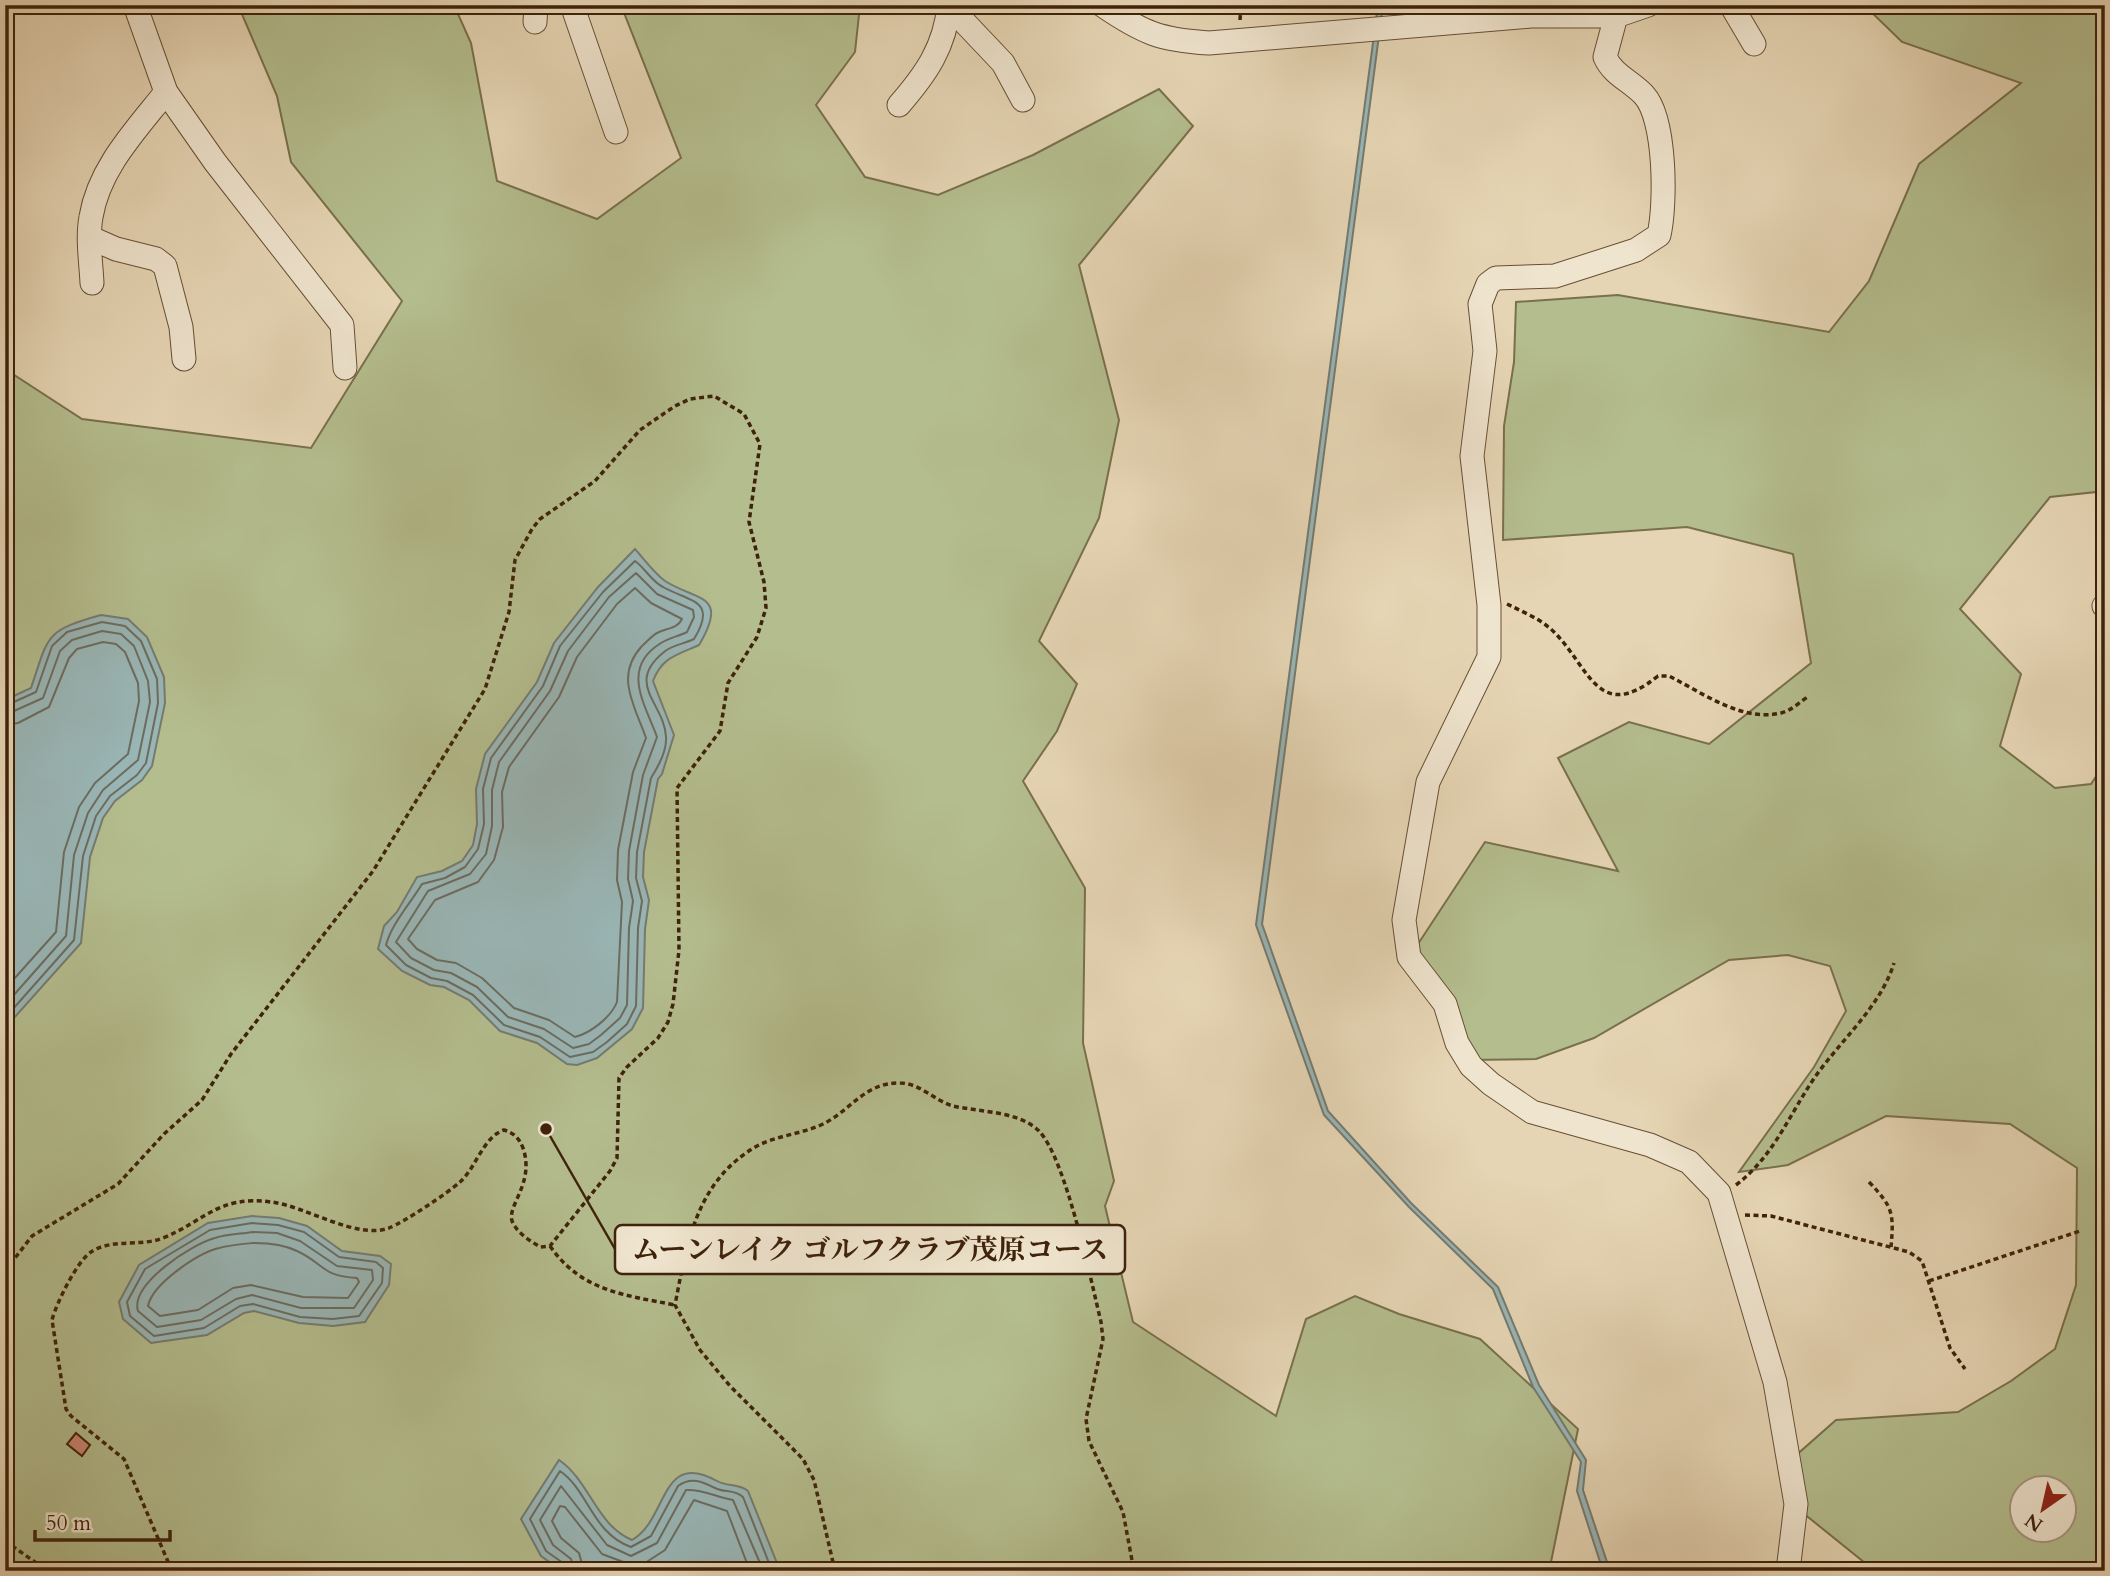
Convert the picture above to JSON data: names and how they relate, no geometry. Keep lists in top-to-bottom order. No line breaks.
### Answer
{"places":["ムーンレイク ゴルフクラブ茂原コース"],"scale_bar":"50 m","north":"bottom left"}
